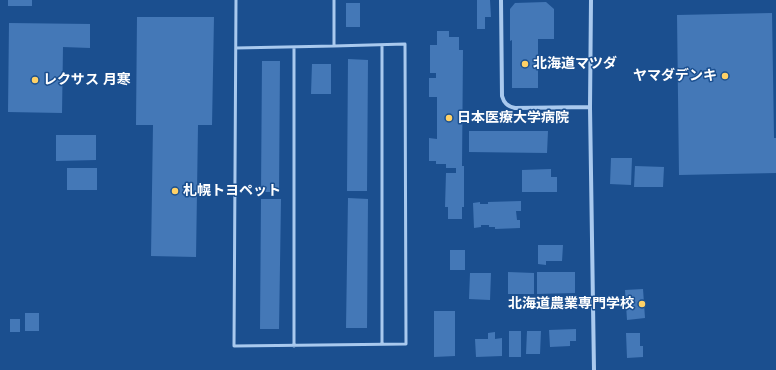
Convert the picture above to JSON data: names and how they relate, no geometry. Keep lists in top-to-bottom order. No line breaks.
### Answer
{"places":["北海道マツダ","ヤマダデンキ","レクサス 月寒","日本医療大学病院","札幌トヨペット","北海道農業専門学校"]}
